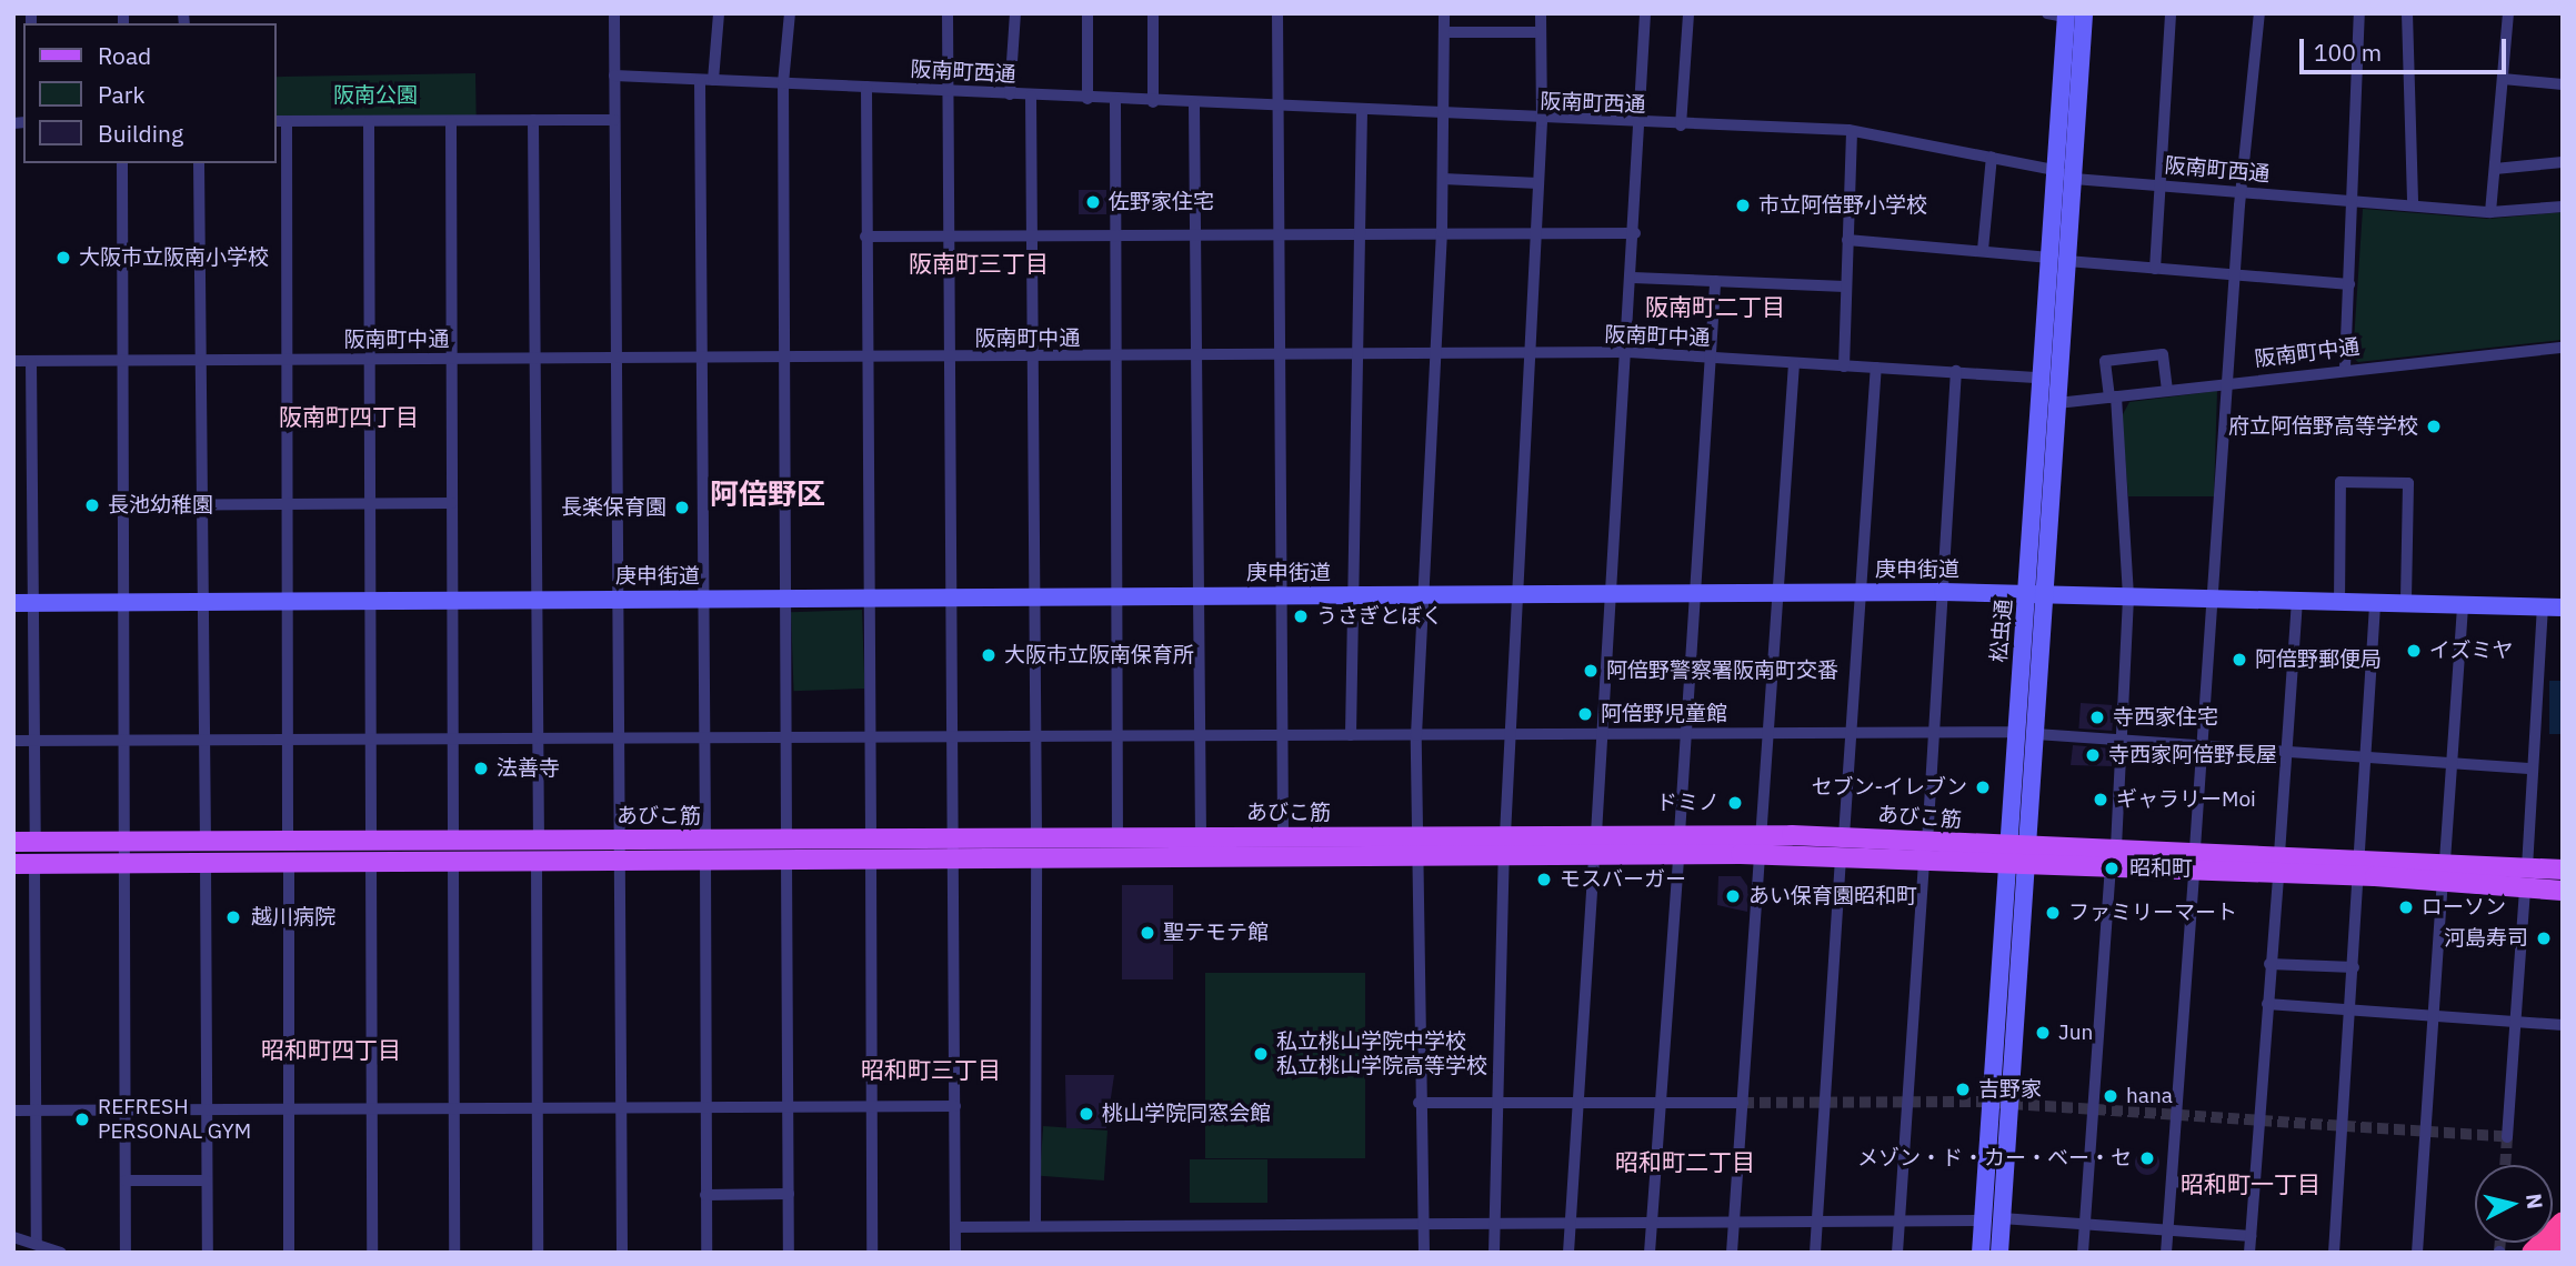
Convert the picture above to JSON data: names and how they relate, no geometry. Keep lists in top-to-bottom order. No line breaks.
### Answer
{"streets":{"main road":["あびこ筋"],"street":["阪南町西通","阪南町中通","庚申街道","松虫通"]},"crossings":[["阪南町西通","松虫通"],["阪南町中通","松虫通"],["庚申街道","松虫通"],["松虫通","あびこ筋"]],"districts":["阪南町三丁目","阪南町二丁目","阪南町四丁目","阿倍野区","昭和町四丁目","昭和町三丁目","昭和町二丁目","昭和町一丁目"],"parks":["阪南公園"],"places":["佐野家住宅","市立阿倍野小学校","大阪市立阪南小学校","府立阿倍野高等学校","長池幼稚園","長楽保育園","うさぎとぼく","イズミヤ","大阪市立阪南保育所","阿倍野郵便局","阿倍野警察署阪南町交番","阿倍野児童館","寺西家住宅","寺西家阿倍野長屋","法善寺","セブン-イレブン","ギャラリーMoi","ドミノ","昭和町","モスバーガー","あい保育園昭和町","ローソン","ファミリーマート","越川病院","聖テモテ館","河島寿司","Jun","私立桃山学院中学校 私立桃山学院高等学校","吉野家","hana","桃山学院同窓会館","REFRESH PERSONAL GYM","メゾン・ド・カー・ベー・セ"],"legend":["Road","Park","Building"],"scale_bar":"100 m","north":"right"}
